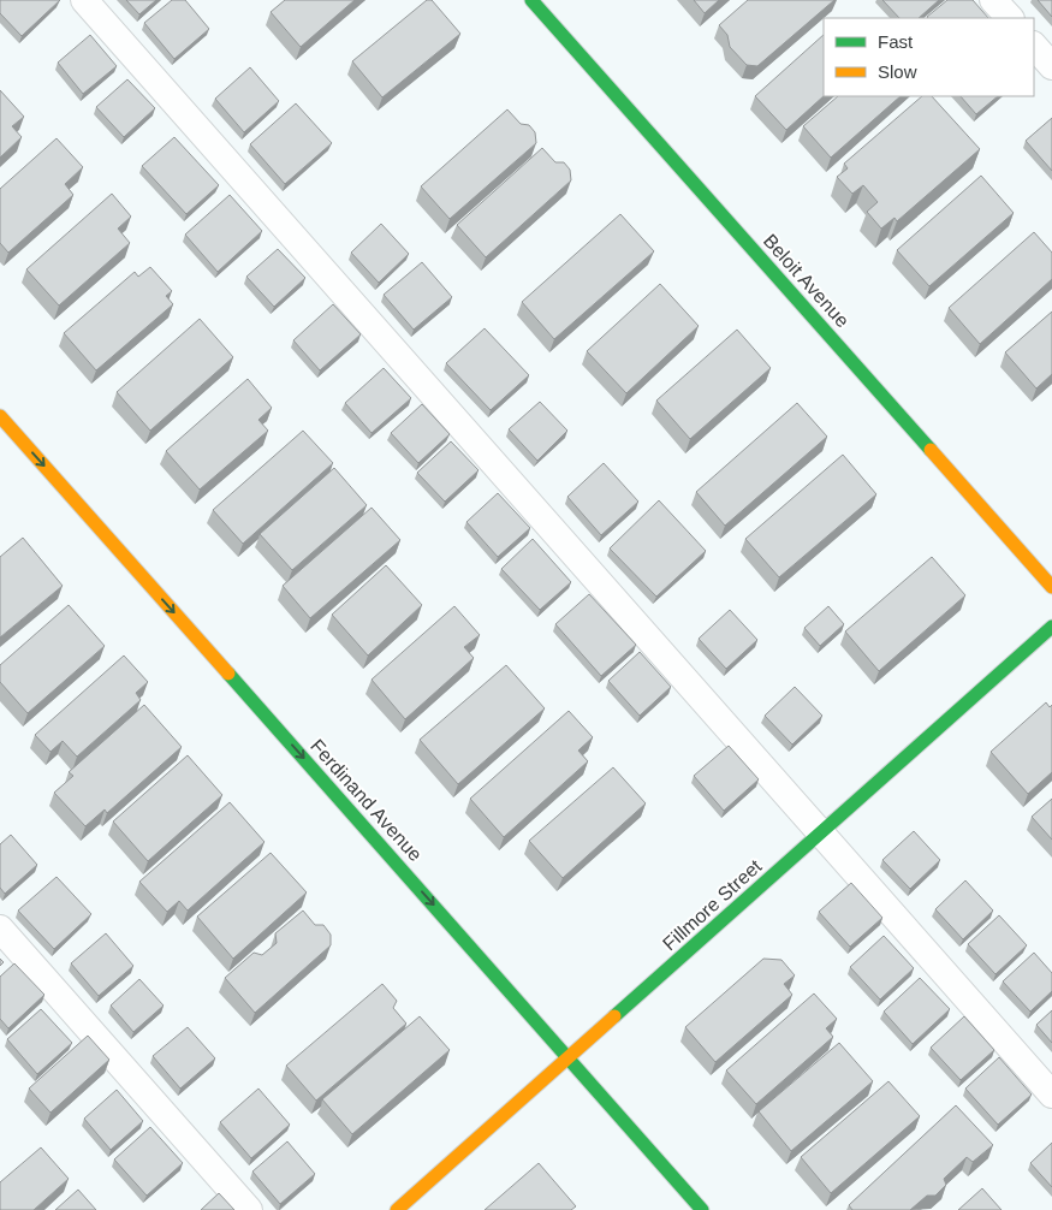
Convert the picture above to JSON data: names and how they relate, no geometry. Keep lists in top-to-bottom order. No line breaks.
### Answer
{"streets":{"street":["Beloit Avenue","Ferdinand Avenue","Fillmore Street"]},"crossings":[["Ferdinand Avenue","Fillmore Street"]],"one_way":["Ferdinand Avenue"],"legend":["Fast","Slow"]}
